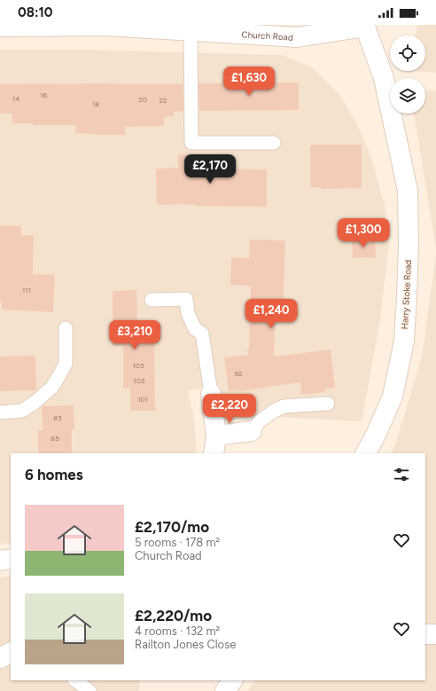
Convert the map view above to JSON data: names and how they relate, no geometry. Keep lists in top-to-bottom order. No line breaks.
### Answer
{"streets":{"street":["Church Road","Harry Stoke Road"]},"crossings":[["Church Road","Harry Stoke Road"]],"house_numbers":["16","14","20","22","18","111","105","92","103","101","83","85"],"page":{"status":"08:10","price":["£1,630","£2,170","£1,300","£1,240","£3,210","£2,220"],"heading":"6 homes","list":[{"name":"£2,170/mo","note":"5 rooms · 178 m² · Church Road"},{"name":"£2,220/mo","note":"4 rooms · 132 m² · Railton Jones Close"}]}}
